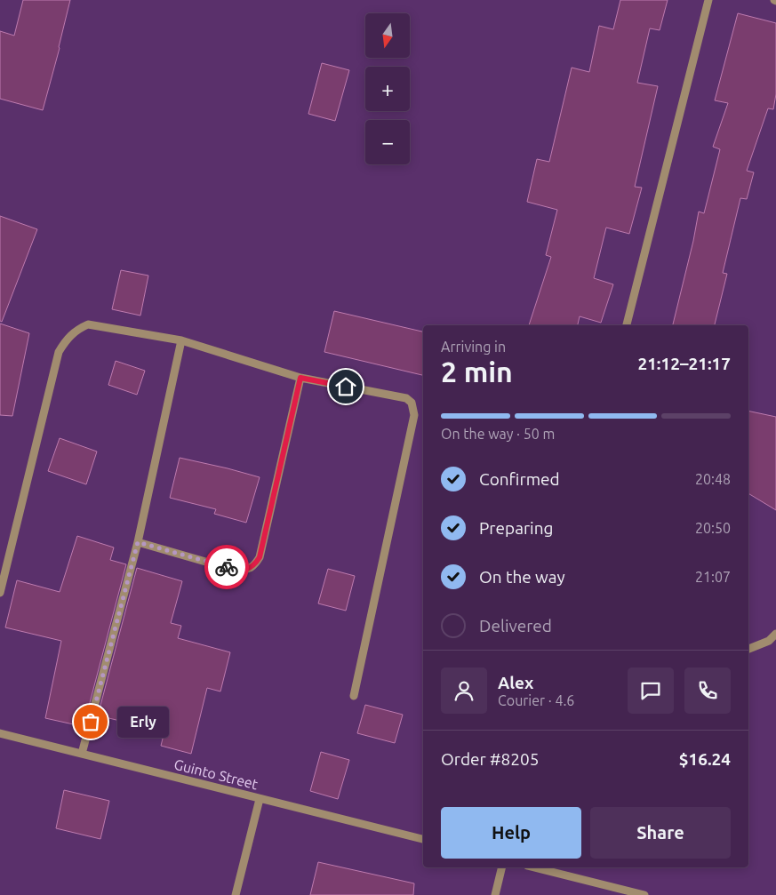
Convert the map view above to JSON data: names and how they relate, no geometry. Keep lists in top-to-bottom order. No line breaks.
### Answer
{"streets":{"street":["Guinto Street"]},"places":["Erly"],"north":"bottom","page":{"map_buttons":["+","−"],"heading":["2 min","Arriving in","21:12–21:17"],"panel":["Alex","Courier · 4.6","Order #8205","$16.24"],"bar":"On the way · 50 m","list":[["Confirmed","20:48"],["Preparing","20:50"],["On the way","21:07"],"Delivered"],"bubble":"Erly","buttons":["Help","Share"]}}
